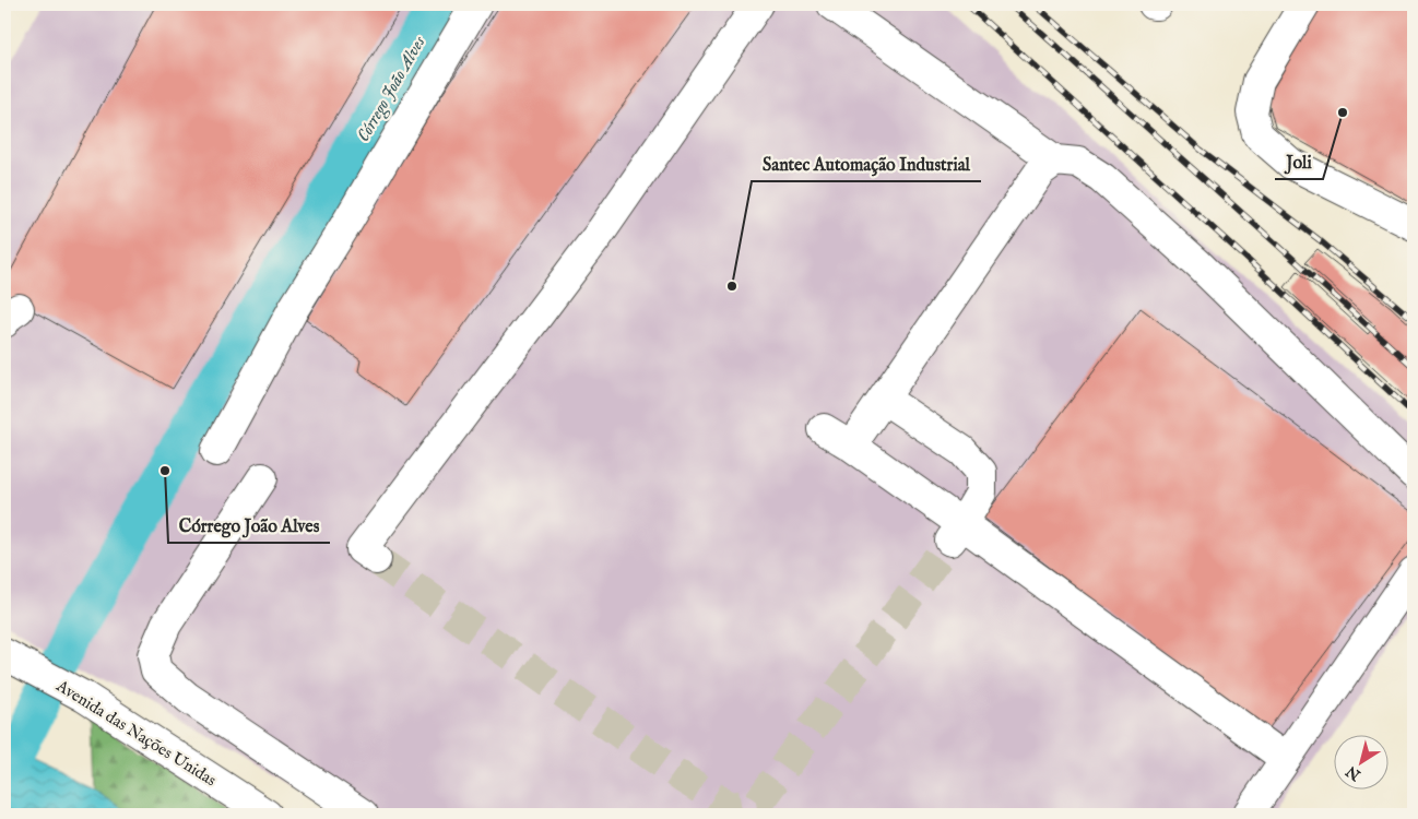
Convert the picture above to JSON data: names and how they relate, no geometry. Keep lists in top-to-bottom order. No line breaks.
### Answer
{"streets":{"street":["Avenida das Nações Unidas"]},"water":["Córrego João Alves"],"places":["Joli","Santec Automação Industrial","Córrego João Alves"],"north":"bottom left"}
